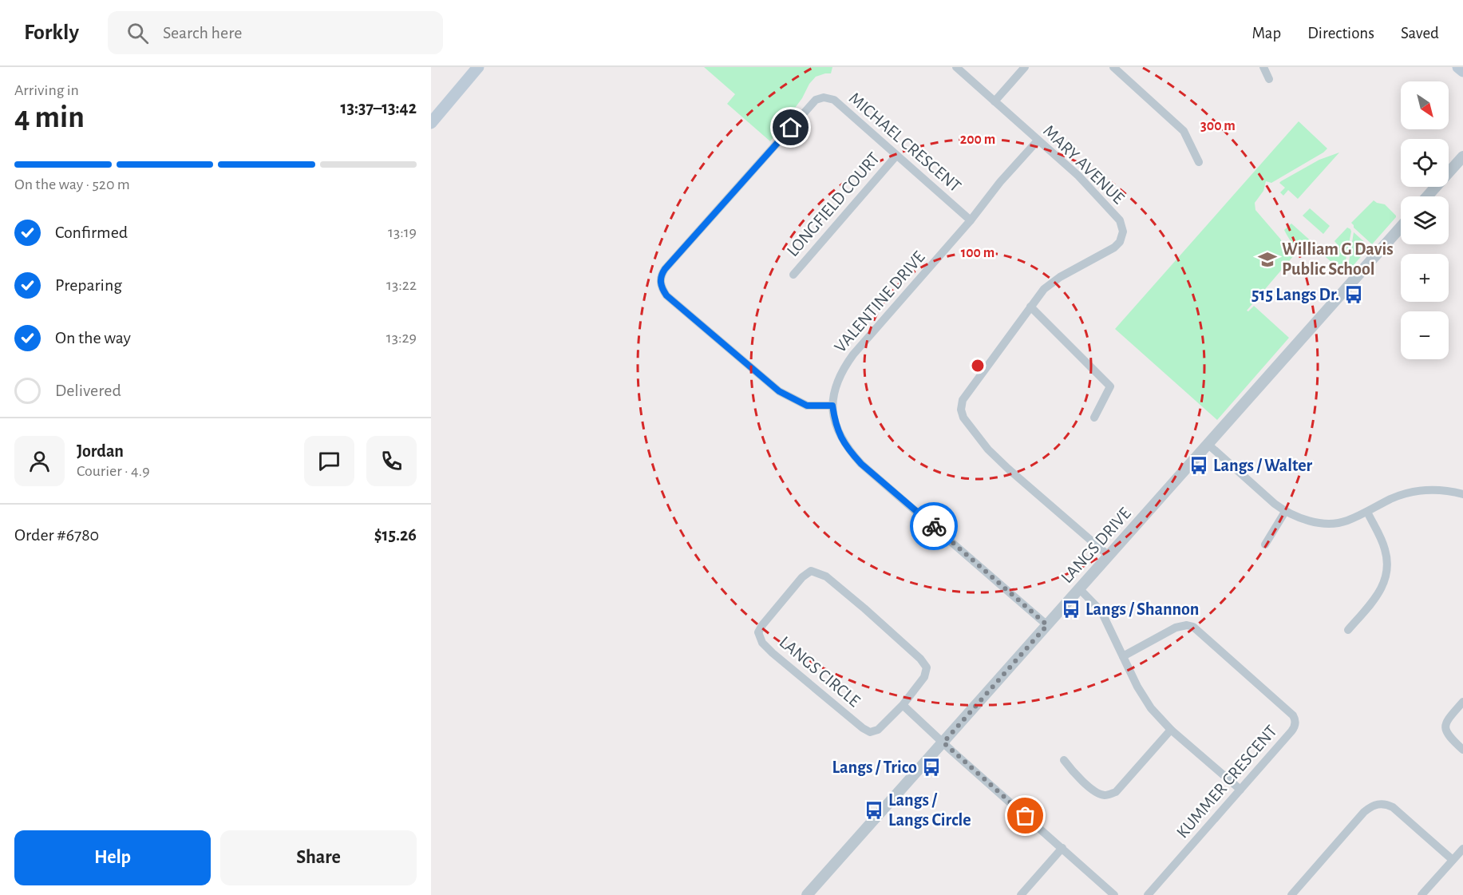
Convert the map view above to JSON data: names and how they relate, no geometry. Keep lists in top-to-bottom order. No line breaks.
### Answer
{"streets":{"street":["MICHAEL CRESCENT","MARY AVENUE","LONGFIELD COURT","VALENTINE DRIVE","LANGS DRIVE","LANGS CIRCLE","KUMMER CRESCENT"]},"crossings":[["MICHAEL CRESCENT","LONGFIELD COURT"],["MICHAEL CRESCENT","VALENTINE DRIVE"],["MARY AVENUE","VALENTINE DRIVE"],["MARY AVENUE","LANGS DRIVE"],["VALENTINE DRIVE","LANGS DRIVE"]],"places":{"school or university":["William G Davis Public School"],"bus stop":["515 Langs Dr.","Langs / Walter","Langs / Shannon","Langs / Trico","Langs / Langs Circle"]},"north":"bottom right","page":{"header":"Forkly","search":"Search here","nav":["Map","Directions","Saved"],"heading":["4 min","Arriving in","13:37–13:42"],"panel":["Jordan","Courier · 4.9","Order #6780","$15.26"],"map_buttons":["+","−"],"bar":"On the way · 520 m","list":[["Confirmed","13:19"],["Preparing","13:22"],["On the way","13:29"],"Delivered"],"buttons":["Help","Share"]},"rings":["300 m","200 m","100 m"]}
